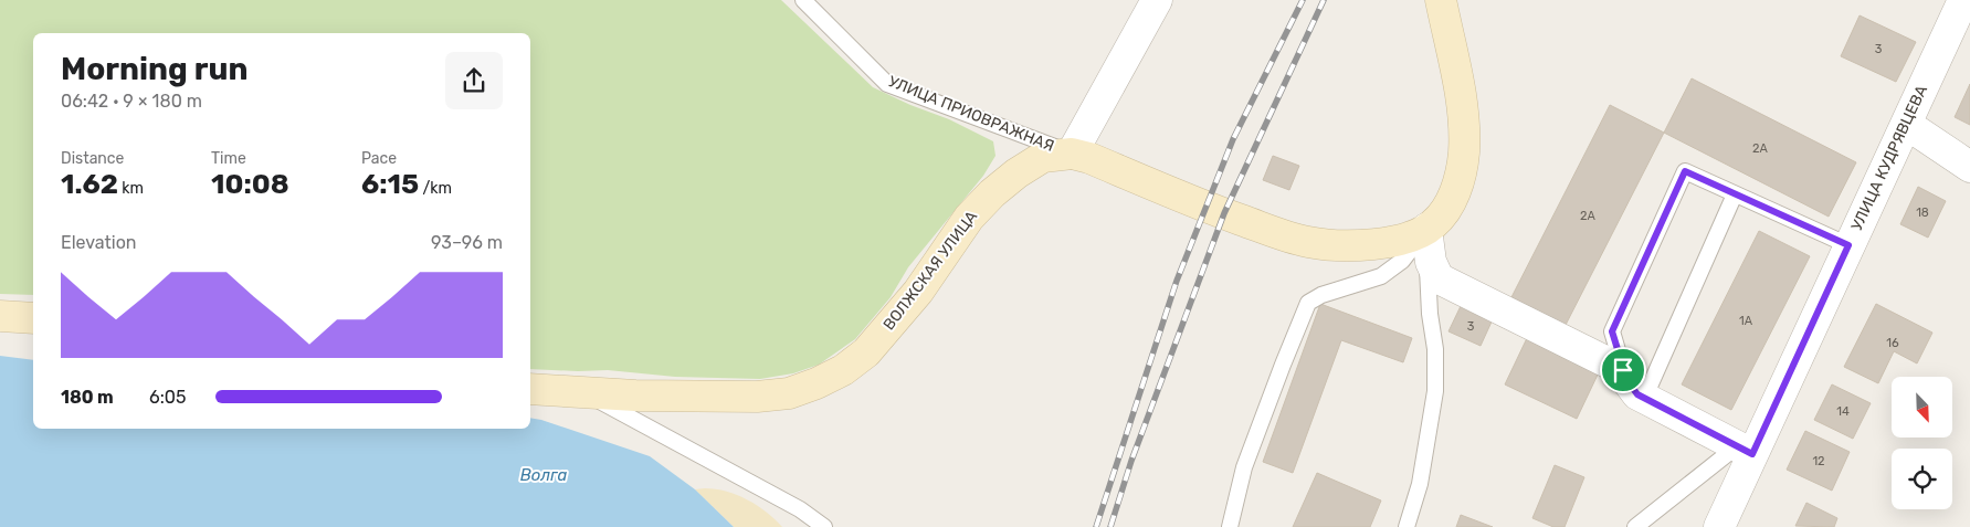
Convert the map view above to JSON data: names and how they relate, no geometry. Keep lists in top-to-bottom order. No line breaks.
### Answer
{"streets":{"street":["УЛИЦА КУДРЯВЦЕВА","ВОЛЖСКАЯ УЛИЦА"],"lane":["УЛИЦА ПРИОВРАЖНАЯ"]},"crossings":[["УЛИЦА ПРИОВРАЖНАЯ","ВОЛЖСКАЯ УЛИЦА"]],"water":["Волга"],"house_numbers":["3","2А","18","2А","1А","3","16","14","12"],"north":"bottom right","page":{"heading":["Morning run","06:42 · 9 × 180 m"],"stats":[["Distance","1.62 km"],["Time","10:08"],["Pace","6:15 /km"]],"chart":["Elevation","93–96 m"],"list":[{"name":"180 m","note":"6:05"}]}}
